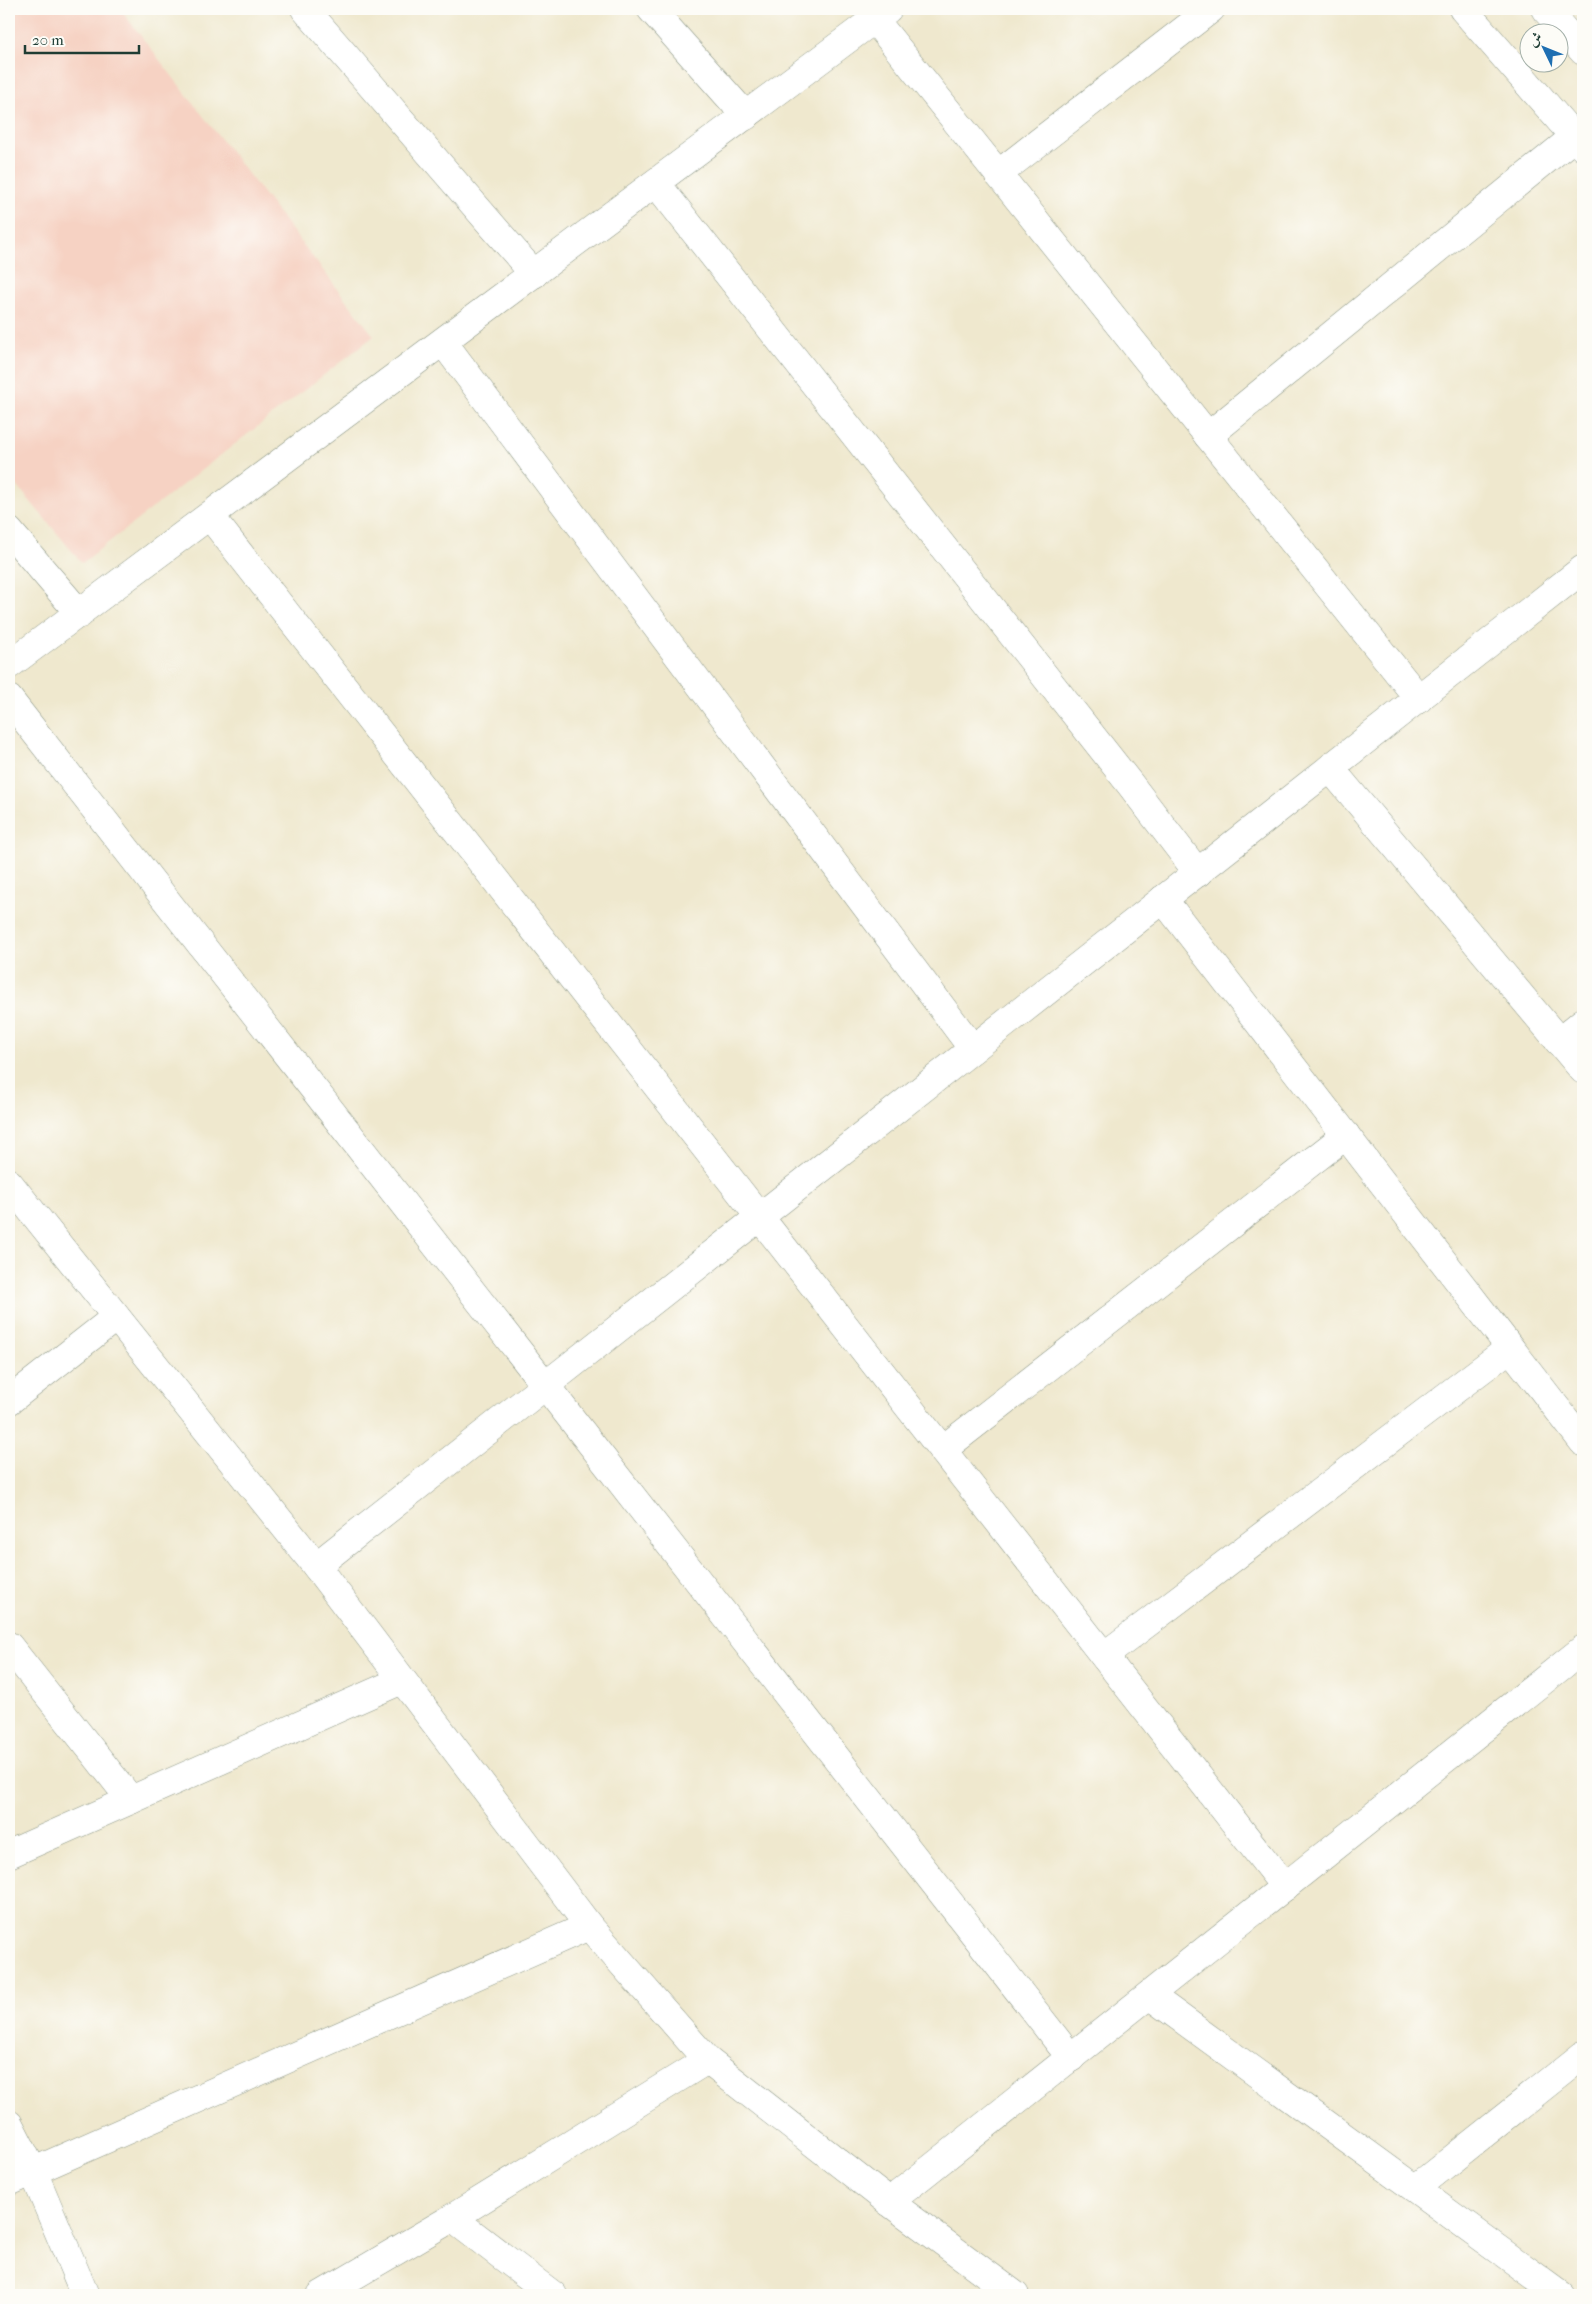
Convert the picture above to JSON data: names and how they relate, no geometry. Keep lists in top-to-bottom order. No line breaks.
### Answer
{"scale_bar":"20 m","north":"top left"}
